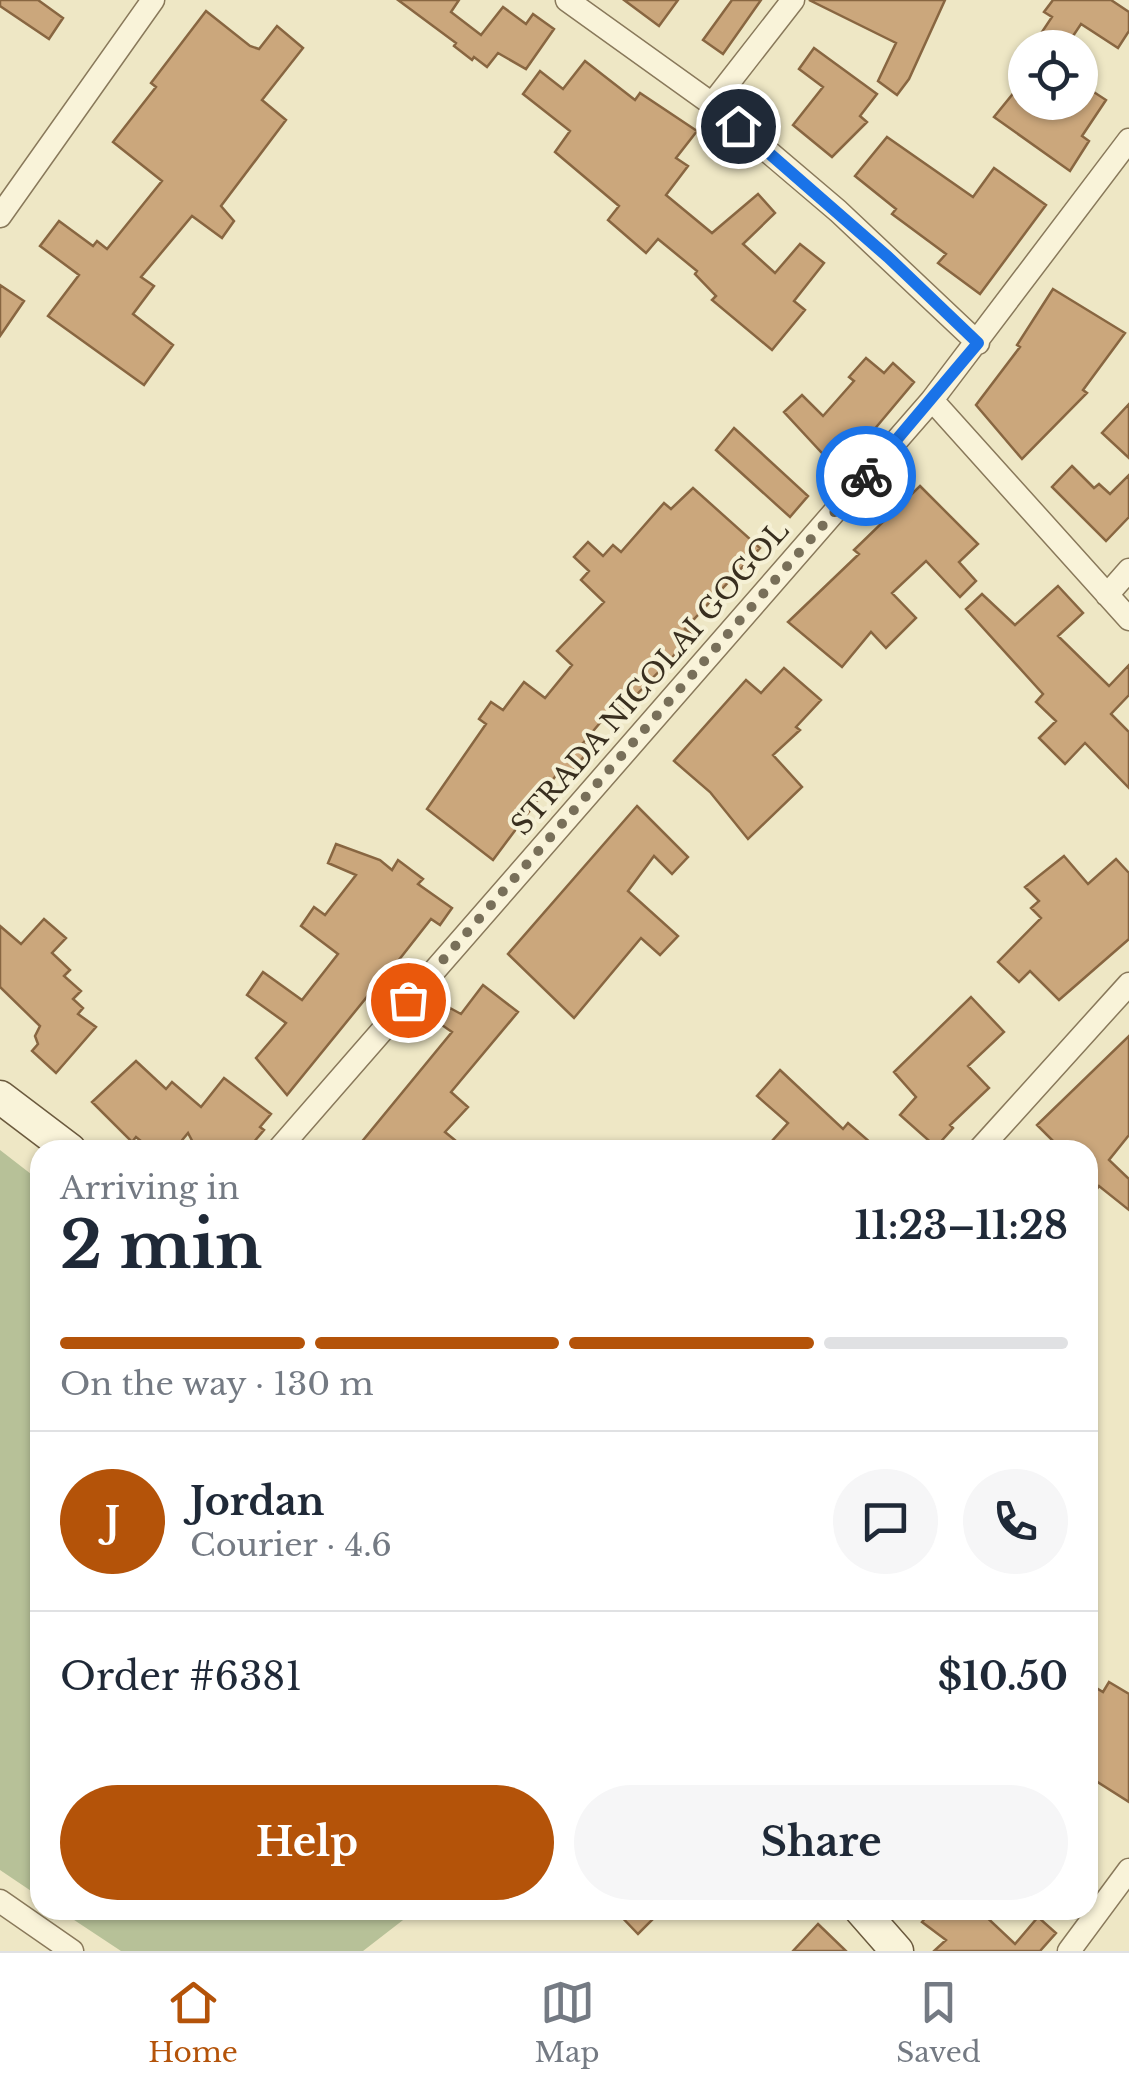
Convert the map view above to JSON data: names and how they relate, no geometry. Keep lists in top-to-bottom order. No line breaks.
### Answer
{"streets":{"street":["STRADA NICOLAI GOGOL"]},"page":{"heading":["2 min","Arriving in","11:23–11:28"],"panel":["Jordan","Courier · 4.6","Order #6381","$10.50"],"bar":"On the way · 130 m","round":"J","buttons":["Help","Share"],"tabs":["Home","Map","Saved"]}}
